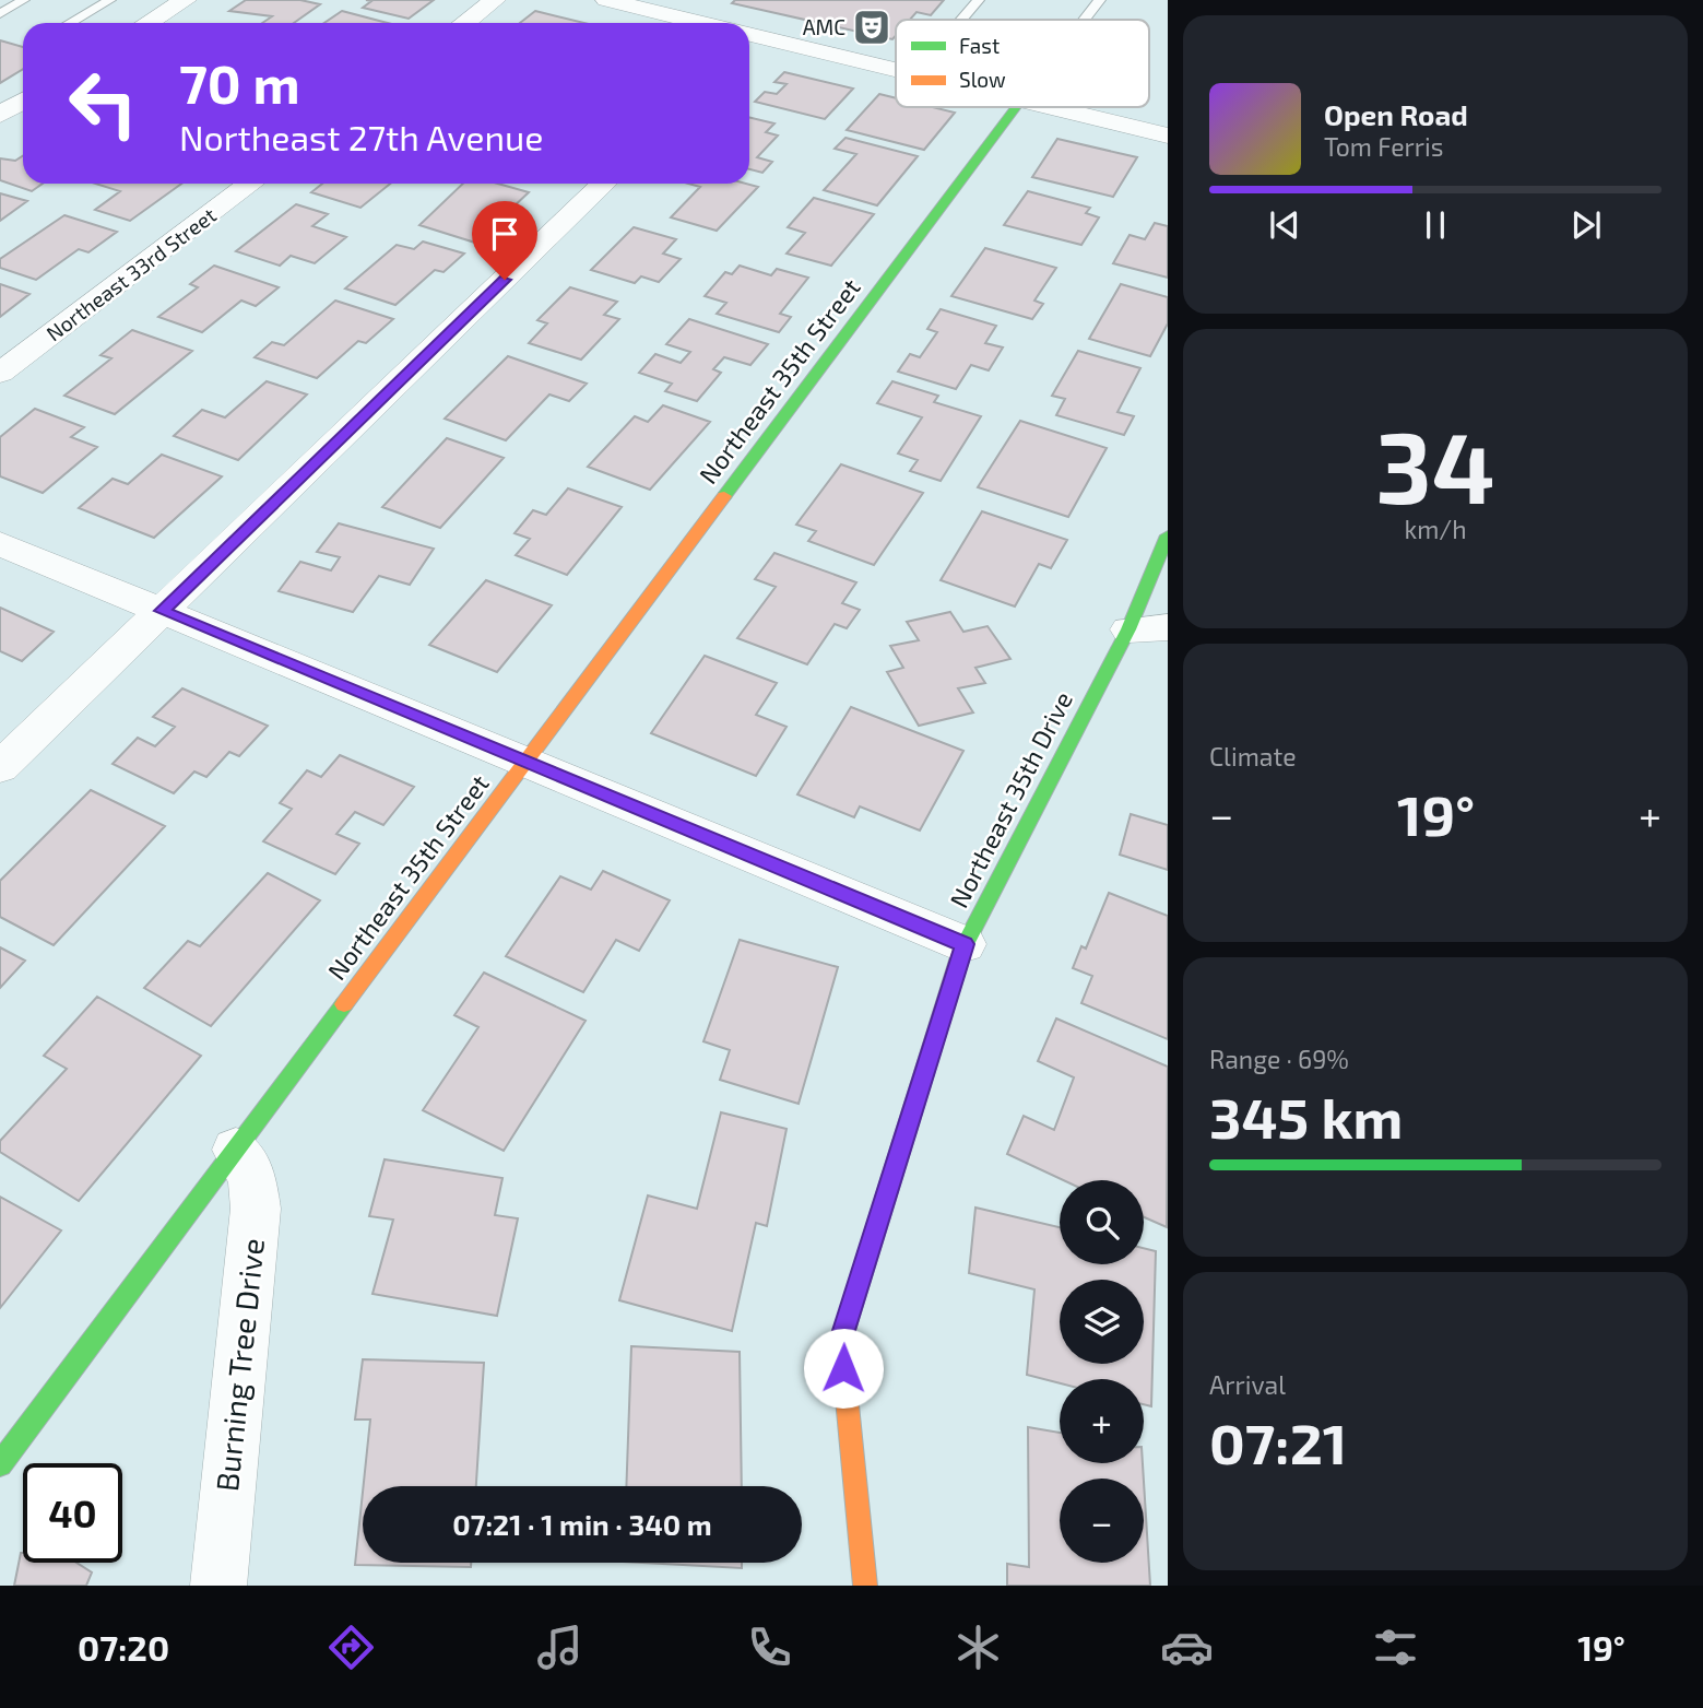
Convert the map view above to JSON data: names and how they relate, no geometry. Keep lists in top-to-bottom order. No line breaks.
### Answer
{"streets":{"street":["Northeast 33rd Street","Northeast 35th Street","Northeast 35th Drive","Burning Tree Drive"]},"crossings":[["Northeast 35th Street","Burning Tree Drive"]],"places":{"theatre":["AMC"]},"legend":["Fast","Slow"],"page":{"turn":["70 m","Northeast 27th Avenue"],"song":["Open Road","Tom Ferris"],"tile":[["34","km/h"],"Climate",["Range · 69%","345 km"],["Arrival","07:21"]],"heat":["−","19°","+"],"map_buttons":["+","−"],"limit":"40","trip":"07:21 · 1 min · 340 m","tabs":["07:20","19°"]}}
